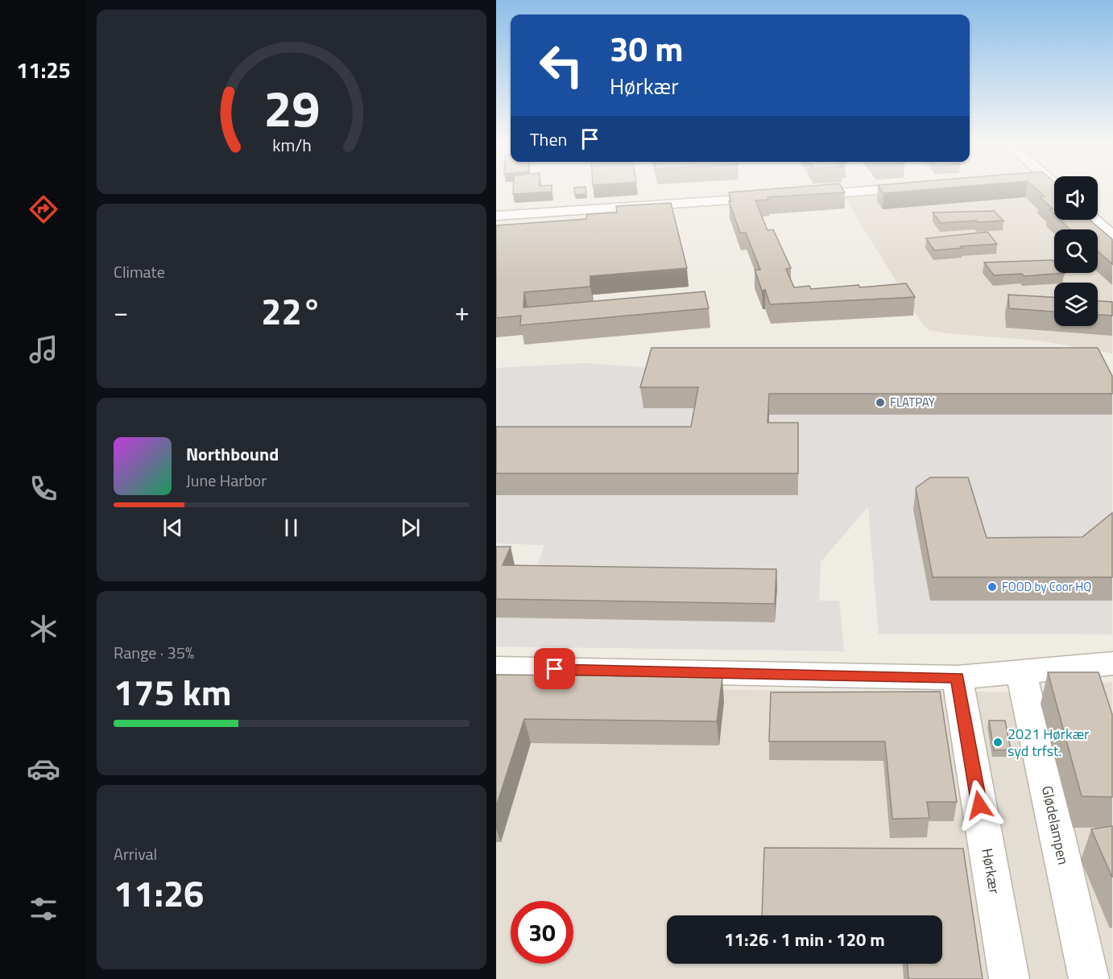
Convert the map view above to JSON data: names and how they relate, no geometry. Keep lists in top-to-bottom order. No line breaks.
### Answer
{"streets":{"street":["Glødelampen","Hørkær"]},"places":["FLATPAY","FOOD by Coor HQ","2021 Hørkær syd trfst."],"page":{"tabs":"11:25","turn":["30 m","Hørkær"],"then":"Then","tile":["Climate",["Range · 35%","175 km"],["Arrival","11:26"]],"heat":["−","22°","+"],"song":["Northbound","June Harbor"],"limit":"30","trip":"11:26 · 1 min · 120 m","gauge":["29","km/h"]}}
